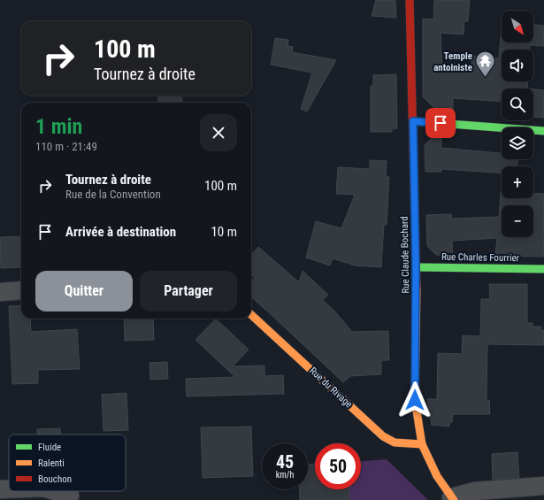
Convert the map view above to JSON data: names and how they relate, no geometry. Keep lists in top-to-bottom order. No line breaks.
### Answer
{"streets":{"main road":["Rue Claude Bochard","Rue Charles Fourrier","Rue du Rivage"]},"crossings":[["Rue Claude Bochard","Rue Charles Fourrier"],["Rue Claude Bochard","Rue du Rivage"]],"places":{"temple":["Temple antoiniste"]},"legend":["Fluide","Ralenti","Bouchon"],"north":"bottom right","page":{"map_buttons":["+","−"],"turn":["100 m","Tournez à droite"],"heading":["1 min","110 m · 21:49"],"list":[{"name":"Tournez à droite","note":"Rue de la Convention","value":"100 m"},{"name":"Arrivée à destination","value":"10 m"}],"buttons":["Quitter","Partager"],"speed":"45 km/h","limit":"50"}}
